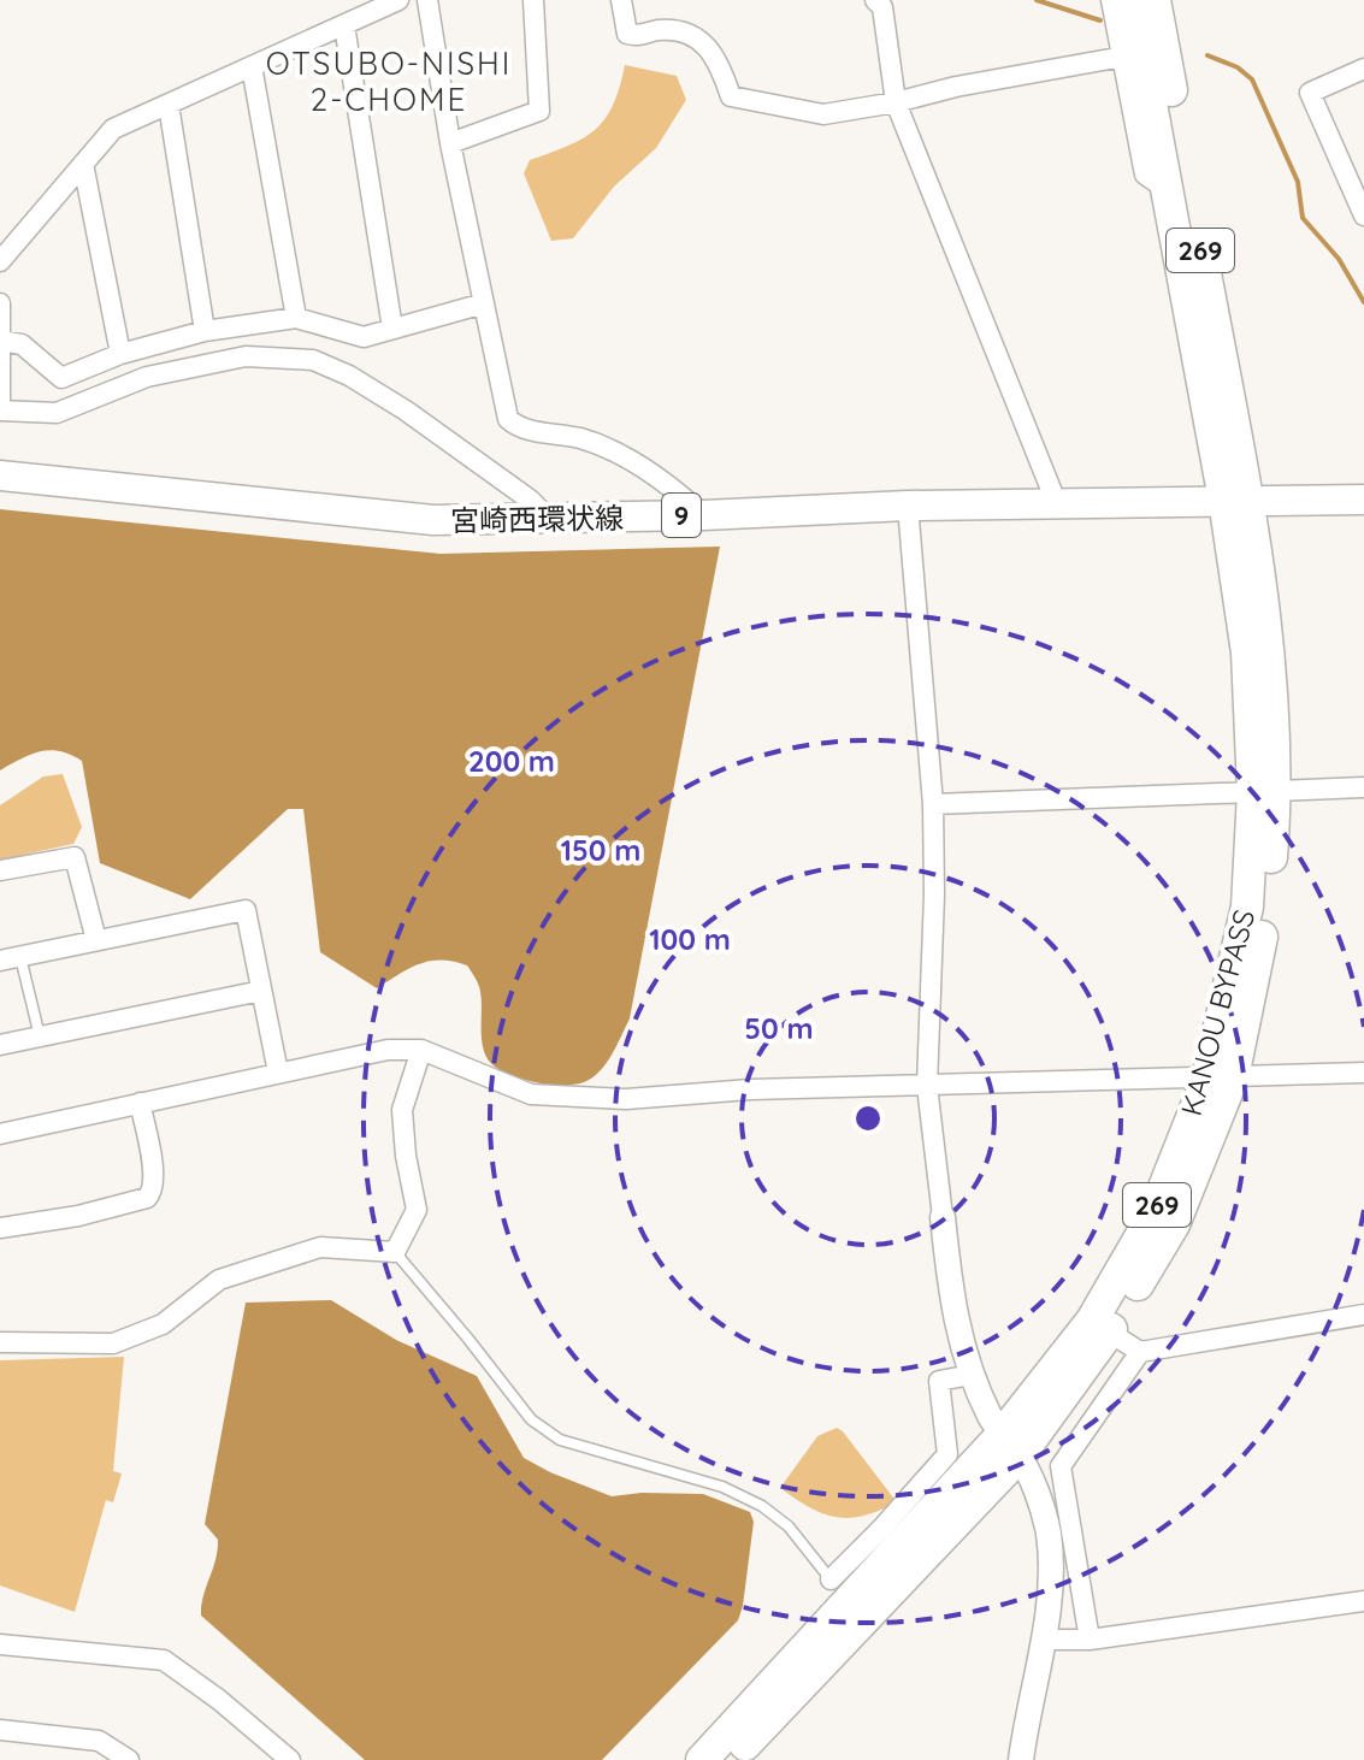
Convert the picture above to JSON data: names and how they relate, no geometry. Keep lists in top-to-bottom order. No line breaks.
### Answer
{"streets":{"highway":["269","KANOU BYPASS"],"main road":["9","宮崎西環状線"]},"crossings":[["269","宮崎西環状線"],["269","KANOU BYPASS"],["宮崎西環状線","KANOU BYPASS"]],"districts":["OTSUBO-NISHI 2-CHOME"],"rings":["200 m","150 m","100 m","50 m"]}
